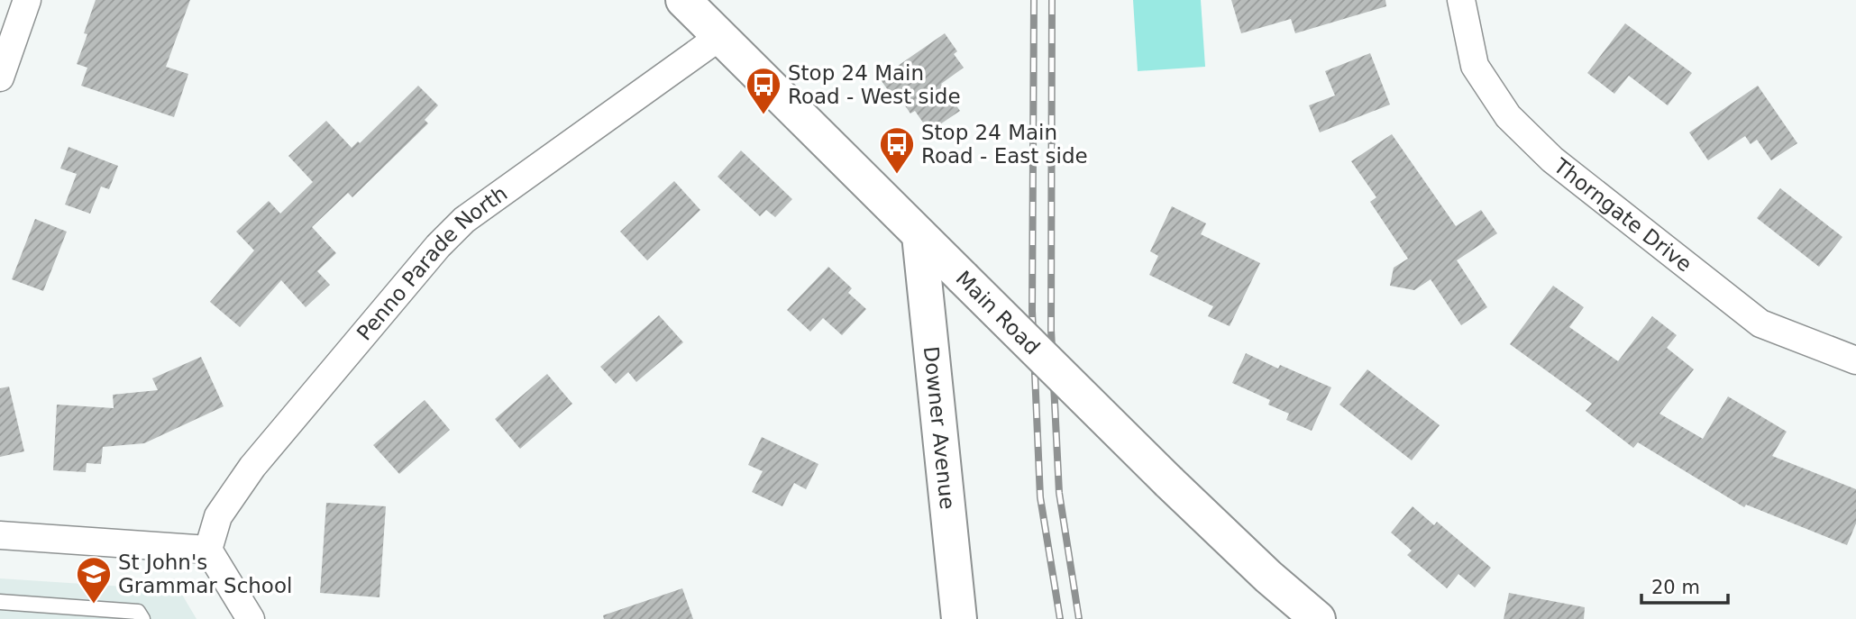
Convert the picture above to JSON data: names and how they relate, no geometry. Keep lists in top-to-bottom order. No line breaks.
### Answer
{"streets":{"main road":["Main Road","Downer Avenue"],"street":["Thorngate Drive","Penno Parade North"]},"crossings":[["Penno Parade North","Main Road"],["Main Road","Downer Avenue"]],"places":{"bus stop":["Stop 24 Main Road - West side","Stop 24 Main Road - East side"],"school or university":["St John's Grammar School"]},"scale_bar":"20 m"}
